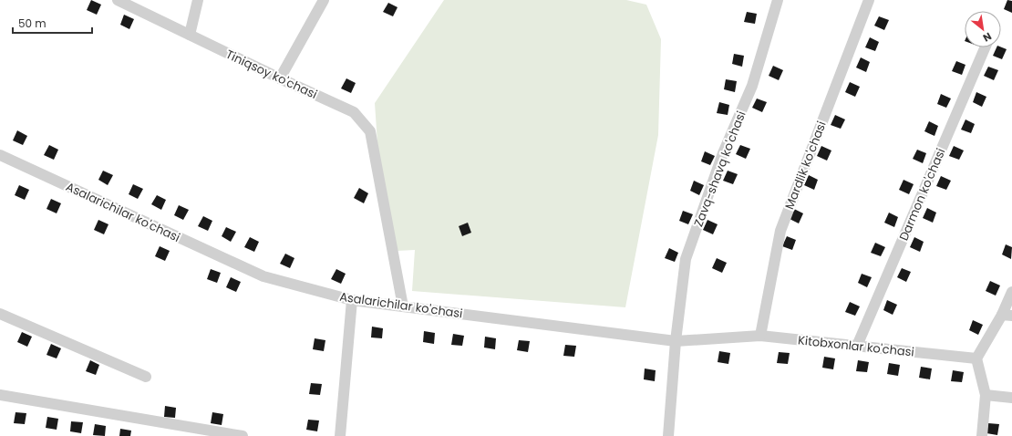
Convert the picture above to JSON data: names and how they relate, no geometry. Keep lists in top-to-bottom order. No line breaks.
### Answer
{"streets":{"street":["Tiniqsoy ko'chasi","Mardlik ko'chasi","Zavq-shavq ko'chasi","Darmon ko'chasi","Asalarichilar ko'chasi","Kitobxonlar ko'chasi"]},"crossings":[["Tiniqsoy ko'chasi","Asalarichilar ko'chasi"],["Mardlik ko'chasi","Kitobxonlar ko'chasi"],["Zavq-shavq ko'chasi","Asalarichilar ko'chasi"],["Zavq-shavq ko'chasi","Kitobxonlar ko'chasi"],["Darmon ko'chasi","Kitobxonlar ko'chasi"],["Asalarichilar ko'chasi","Kitobxonlar ko'chasi"]],"scale_bar":"50 m","north":"bottom right"}
